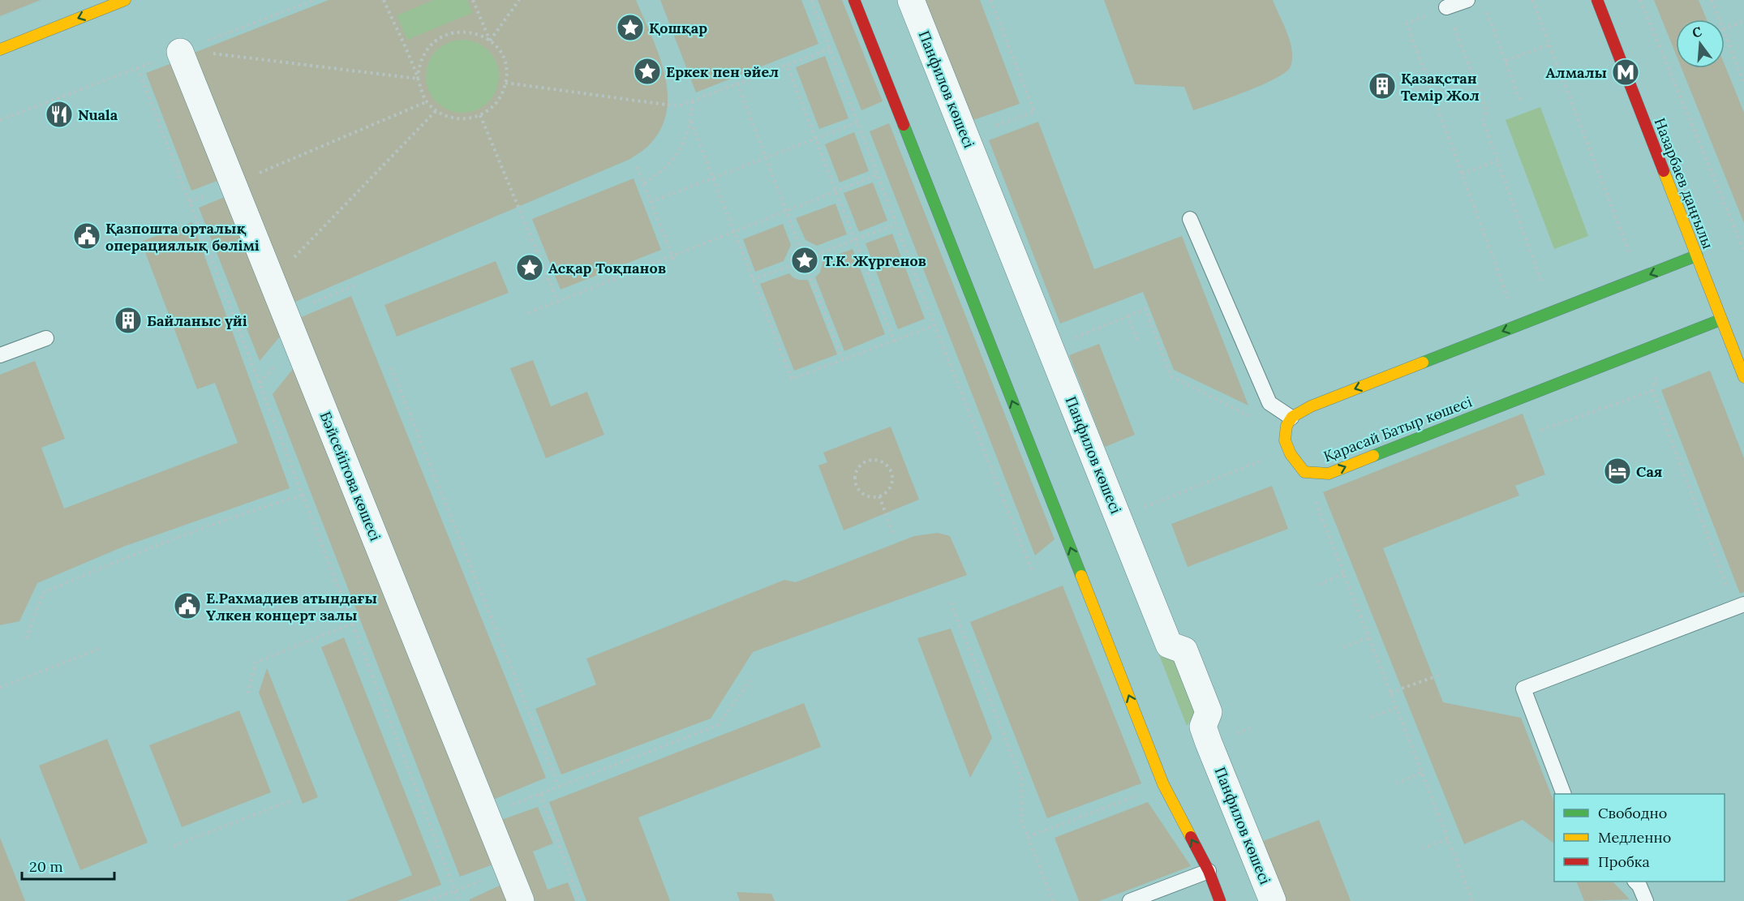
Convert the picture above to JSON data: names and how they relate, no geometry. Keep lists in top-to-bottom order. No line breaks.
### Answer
{"streets":{"street":["Панфилов көшесі","Назарбаев даңғылы","Қарасай Батыр көшесі","Бәйсейітова көшесі"]},"crossings":[["Назарбаев даңғылы","Қарасай Батыр көшесі"]],"places":{"place":["Қошқар","Еркек пен әйел","Т.К. Жүргенов","Асқар Тоқпанов"],"metro station":["Алмалы"],"building":["Қазақстан Темір Жол","Байланыс үйі"],"restaurant":["Nuala"],"public building":["Қазпошта орталық операциялық бөлімі","Е.Рахмадиев атындағы Үлкен концерт залы"],"hotel":["Сая"]},"legend":["Свободно","Медленно","Пробка"],"scale_bar":"20 m","north":"top"}
